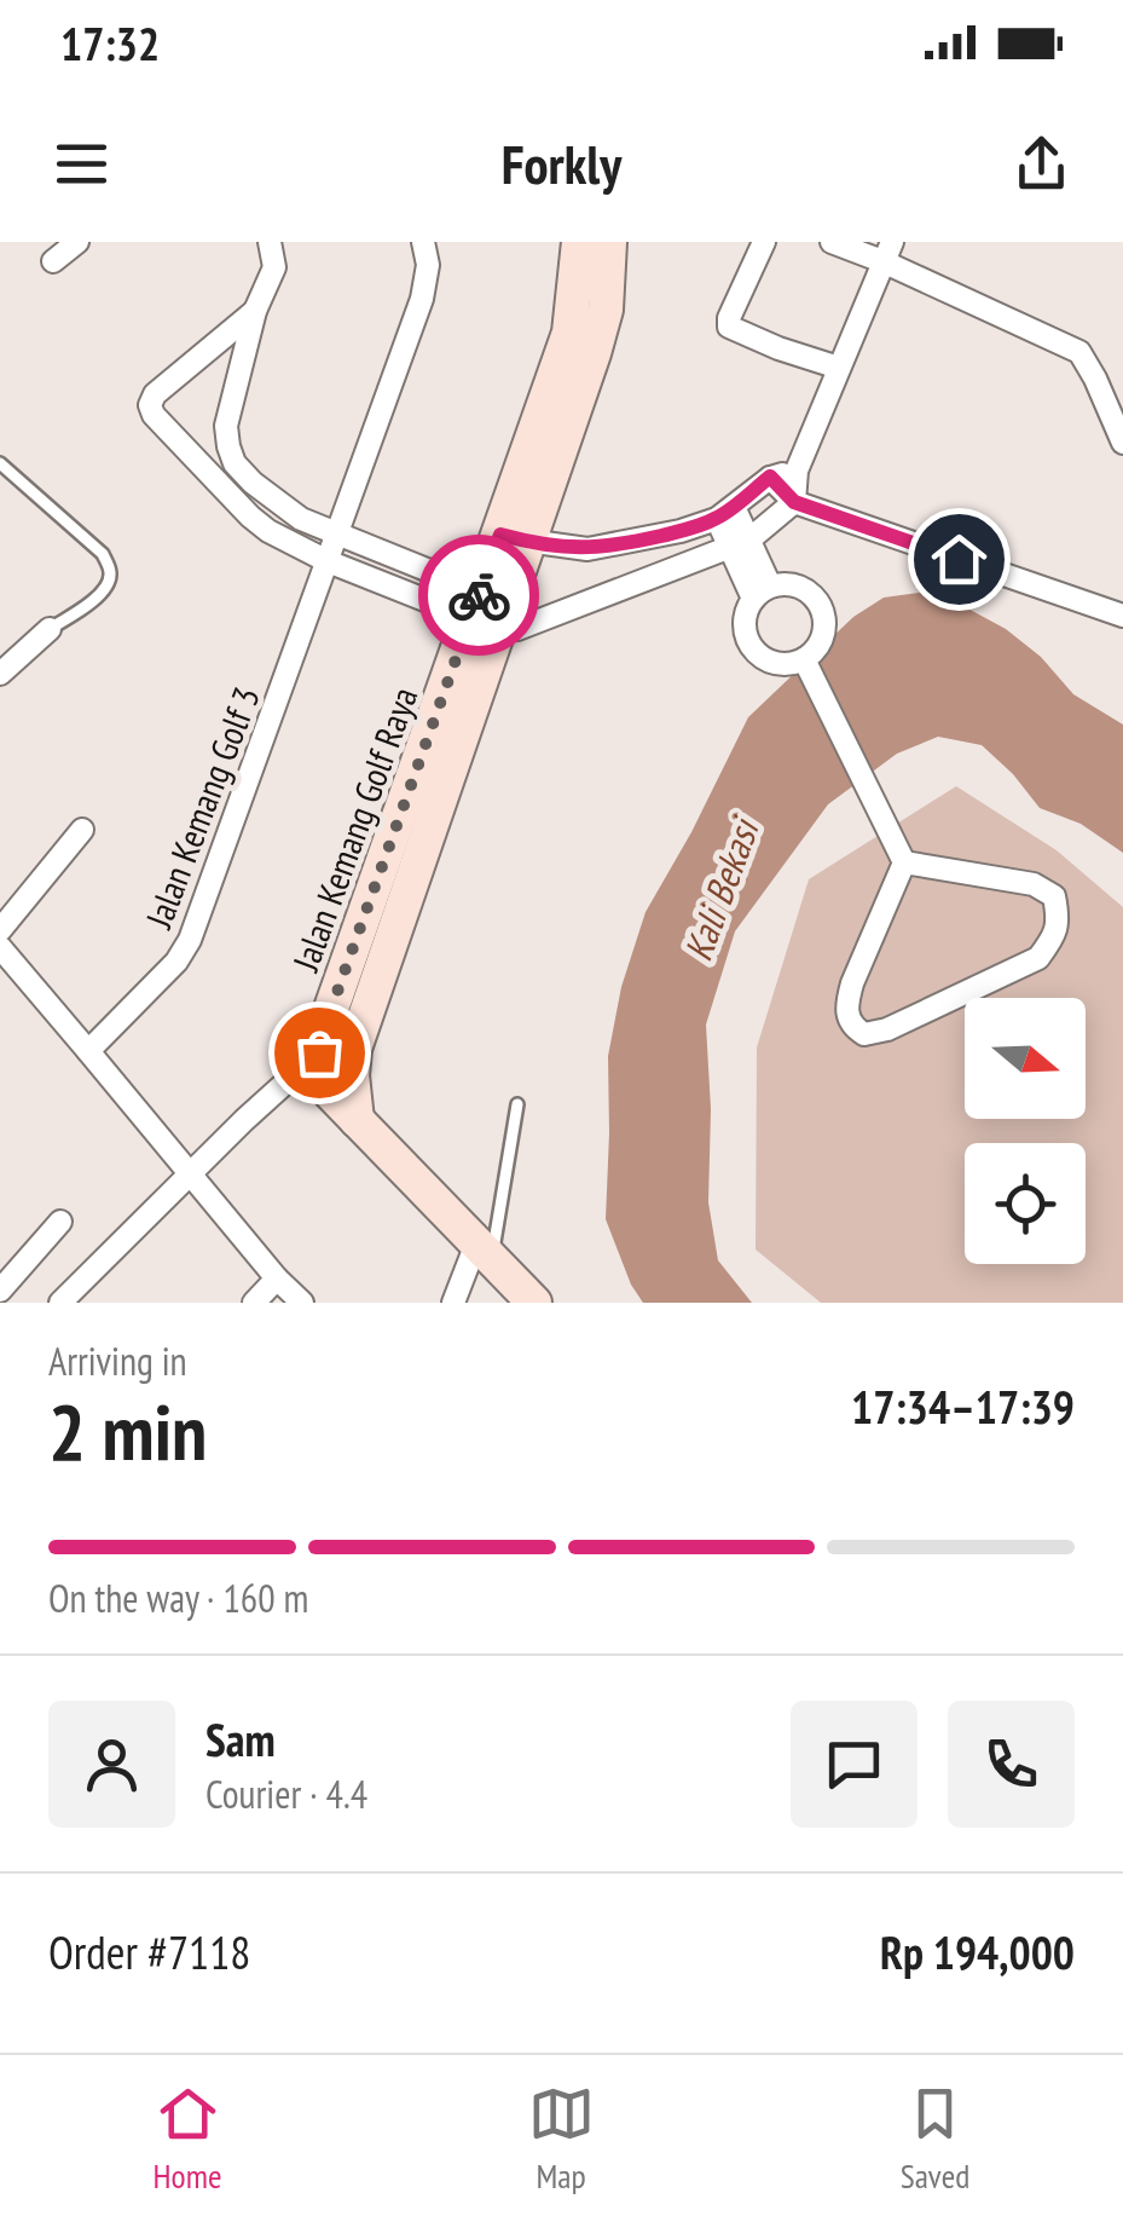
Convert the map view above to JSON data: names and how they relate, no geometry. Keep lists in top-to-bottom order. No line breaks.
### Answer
{"streets":{"street":["Jalan Kemang Golf 3","Jalan Kemang Golf Raya"]},"water":["Kali Bekasi"],"north":"right","page":{"status":"17:32","header":"Forkly","heading":["2 min","Arriving in","17:34–17:39"],"panel":["Sam","Courier · 4.4","Order #7118","Rp 194,000"],"bar":"On the way · 160 m","tabs":["Home","Map","Saved"]}}
